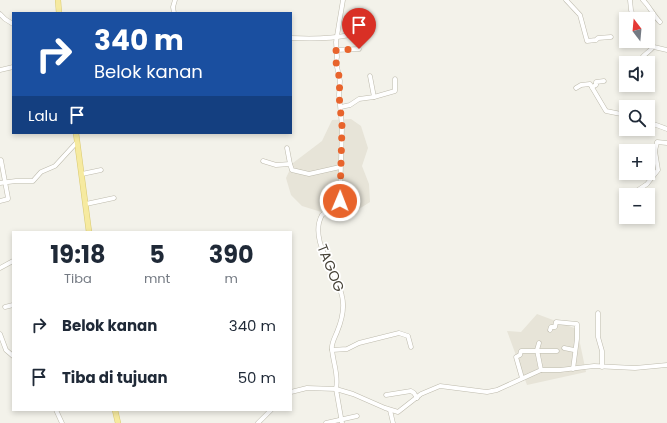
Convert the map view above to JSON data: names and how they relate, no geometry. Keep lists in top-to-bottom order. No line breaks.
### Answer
{"streets":{"street":["TAGOG"]},"north":"top","page":{"map_buttons":["+","−"],"turn":["340 m","Belok kanan"],"then":"Lalu","eta":["19:18","Tiba","5","mnt","390","m"],"list":[{"name":"Belok kanan","value":"340 m"},{"name":"Tiba di tujuan","value":"50 m"}]}}
